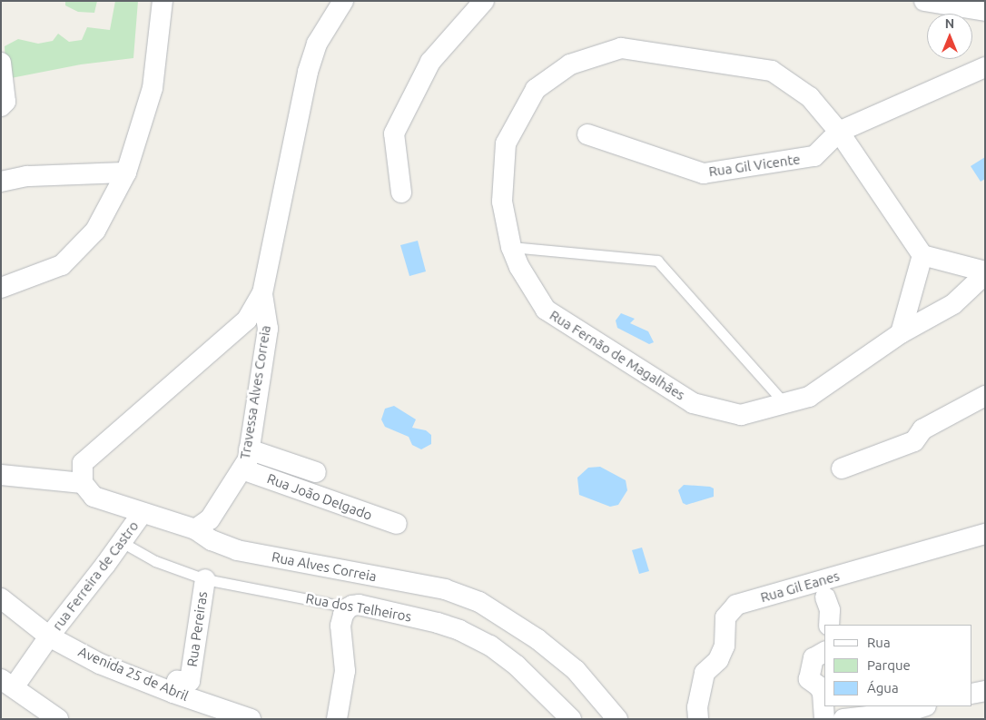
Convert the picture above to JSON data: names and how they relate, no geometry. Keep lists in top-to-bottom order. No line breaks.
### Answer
{"streets":{"street":["Rua Gil Vicente","Rua Fernão de Magalhâes","Travessa Alves Correia","Rua João Delgado","Rua Alves Correia","rua Ferreira de Castro","Rua Gil Eanes","Rua dos Telheiros","Rua Pereiras","Avenida 25 de Abril"]},"crossings":[["Rua Gil Vicente","Rua Fernão de Magalhâes"],["Travessa Alves Correia","Rua João Delgado"],["Travessa Alves Correia","Rua Alves Correia"],["Rua Alves Correia","rua Ferreira de Castro"],["rua Ferreira de Castro","Rua dos Telheiros"],["rua Ferreira de Castro","Avenida 25 de Abril"],["Rua dos Telheiros","Rua Pereiras"],["Rua Pereiras","Avenida 25 de Abril"]],"legend":["Rua","Parque","Água"],"north":"top"}
